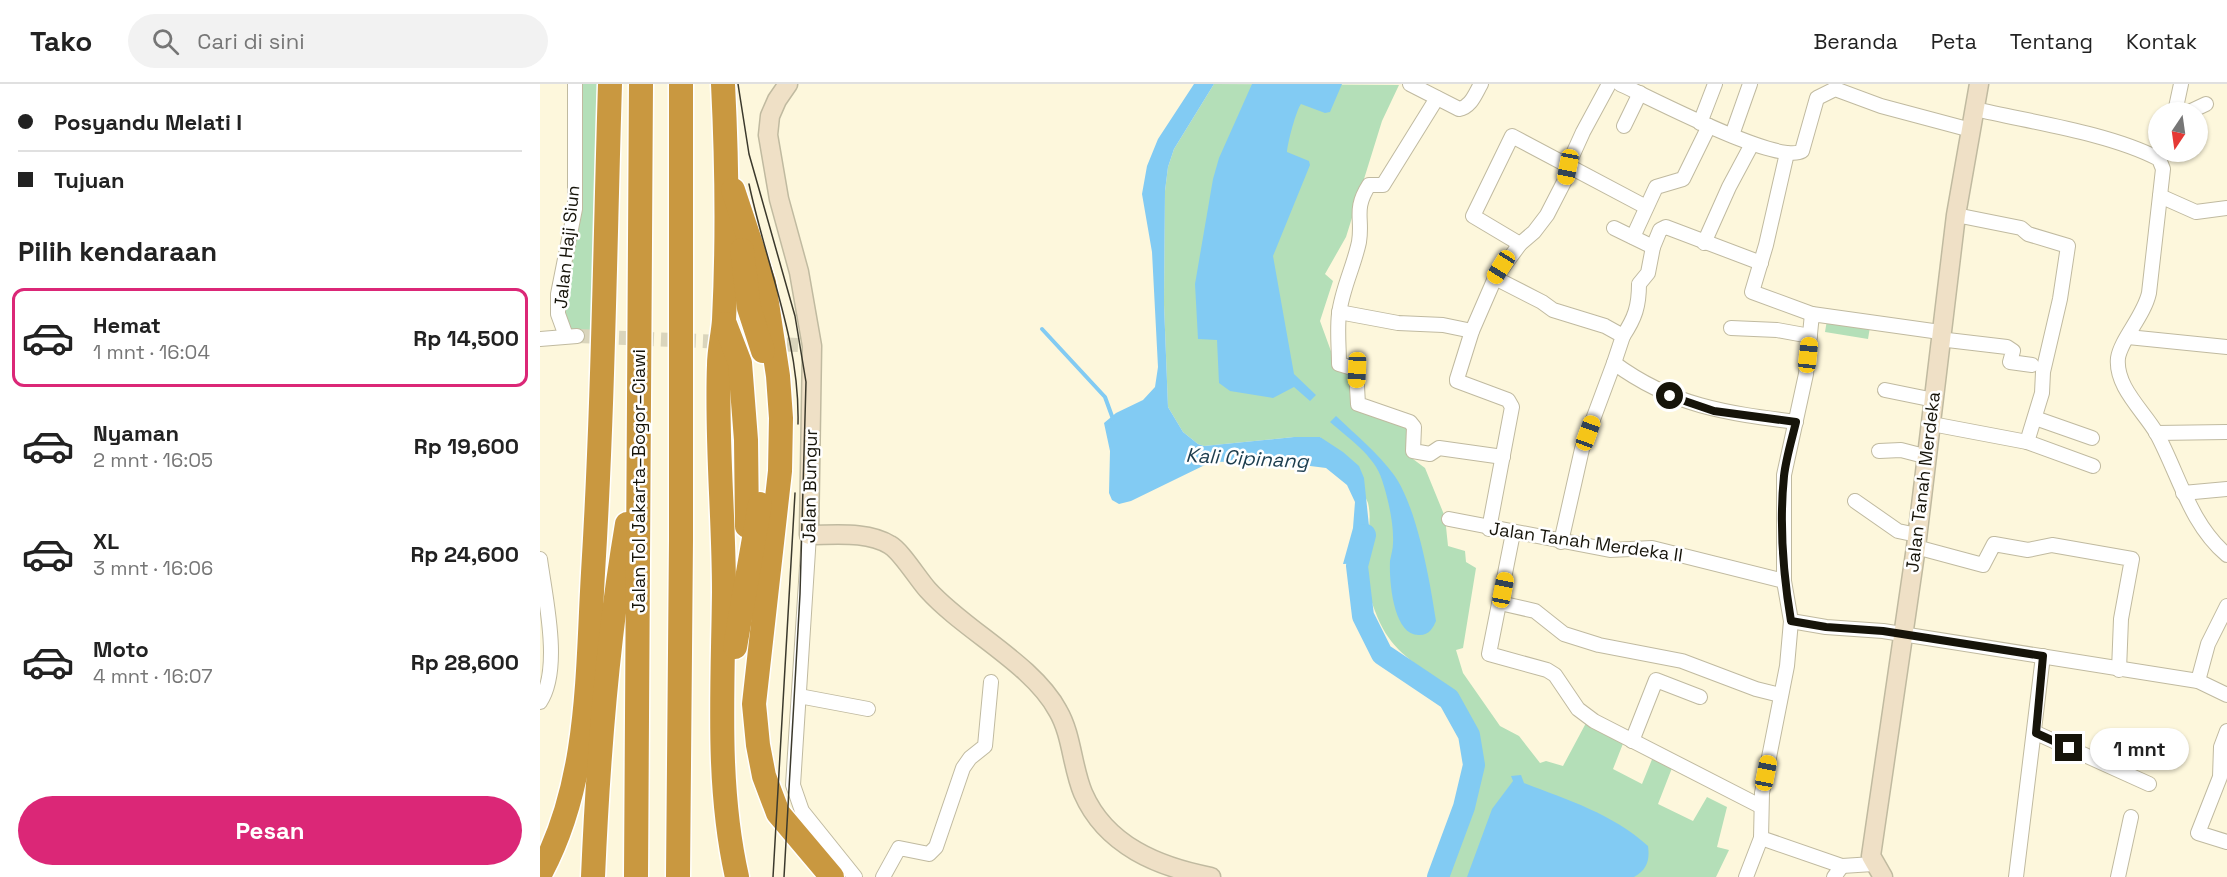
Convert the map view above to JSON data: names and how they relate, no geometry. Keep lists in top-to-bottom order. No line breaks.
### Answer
{"streets":{"highway":["Jalan Tol Jakarta–Bogor–Ciawi"],"street":["Jalan Haji Siun","Jalan Tanah Merdeka","Jalan Bungur","Jalan Tanah Merdeka II"]},"water":["Kali Cipinang"],"north":"bottom","page":{"header":"Tako","search":"Cari di sini","nav":["Beranda","Peta","Tentang","Kontak"],"banner":["Posyandu Melati I","Tujuan"],"heading":"Pilih kendaraan","list":[{"name":"Hemat","note":"1 mnt · 16:04","value":"Rp 14,500"},{"name":"Nyaman","note":"2 mnt · 16:05","value":"Rp 19,600"},{"name":"XL","note":"3 mnt · 16:06","value":"Rp 24,600"},{"name":"Moto","note":"4 mnt · 16:07","value":"Rp 28,600"}],"bubble":"1 mnt","buttons":"Pesan"}}
